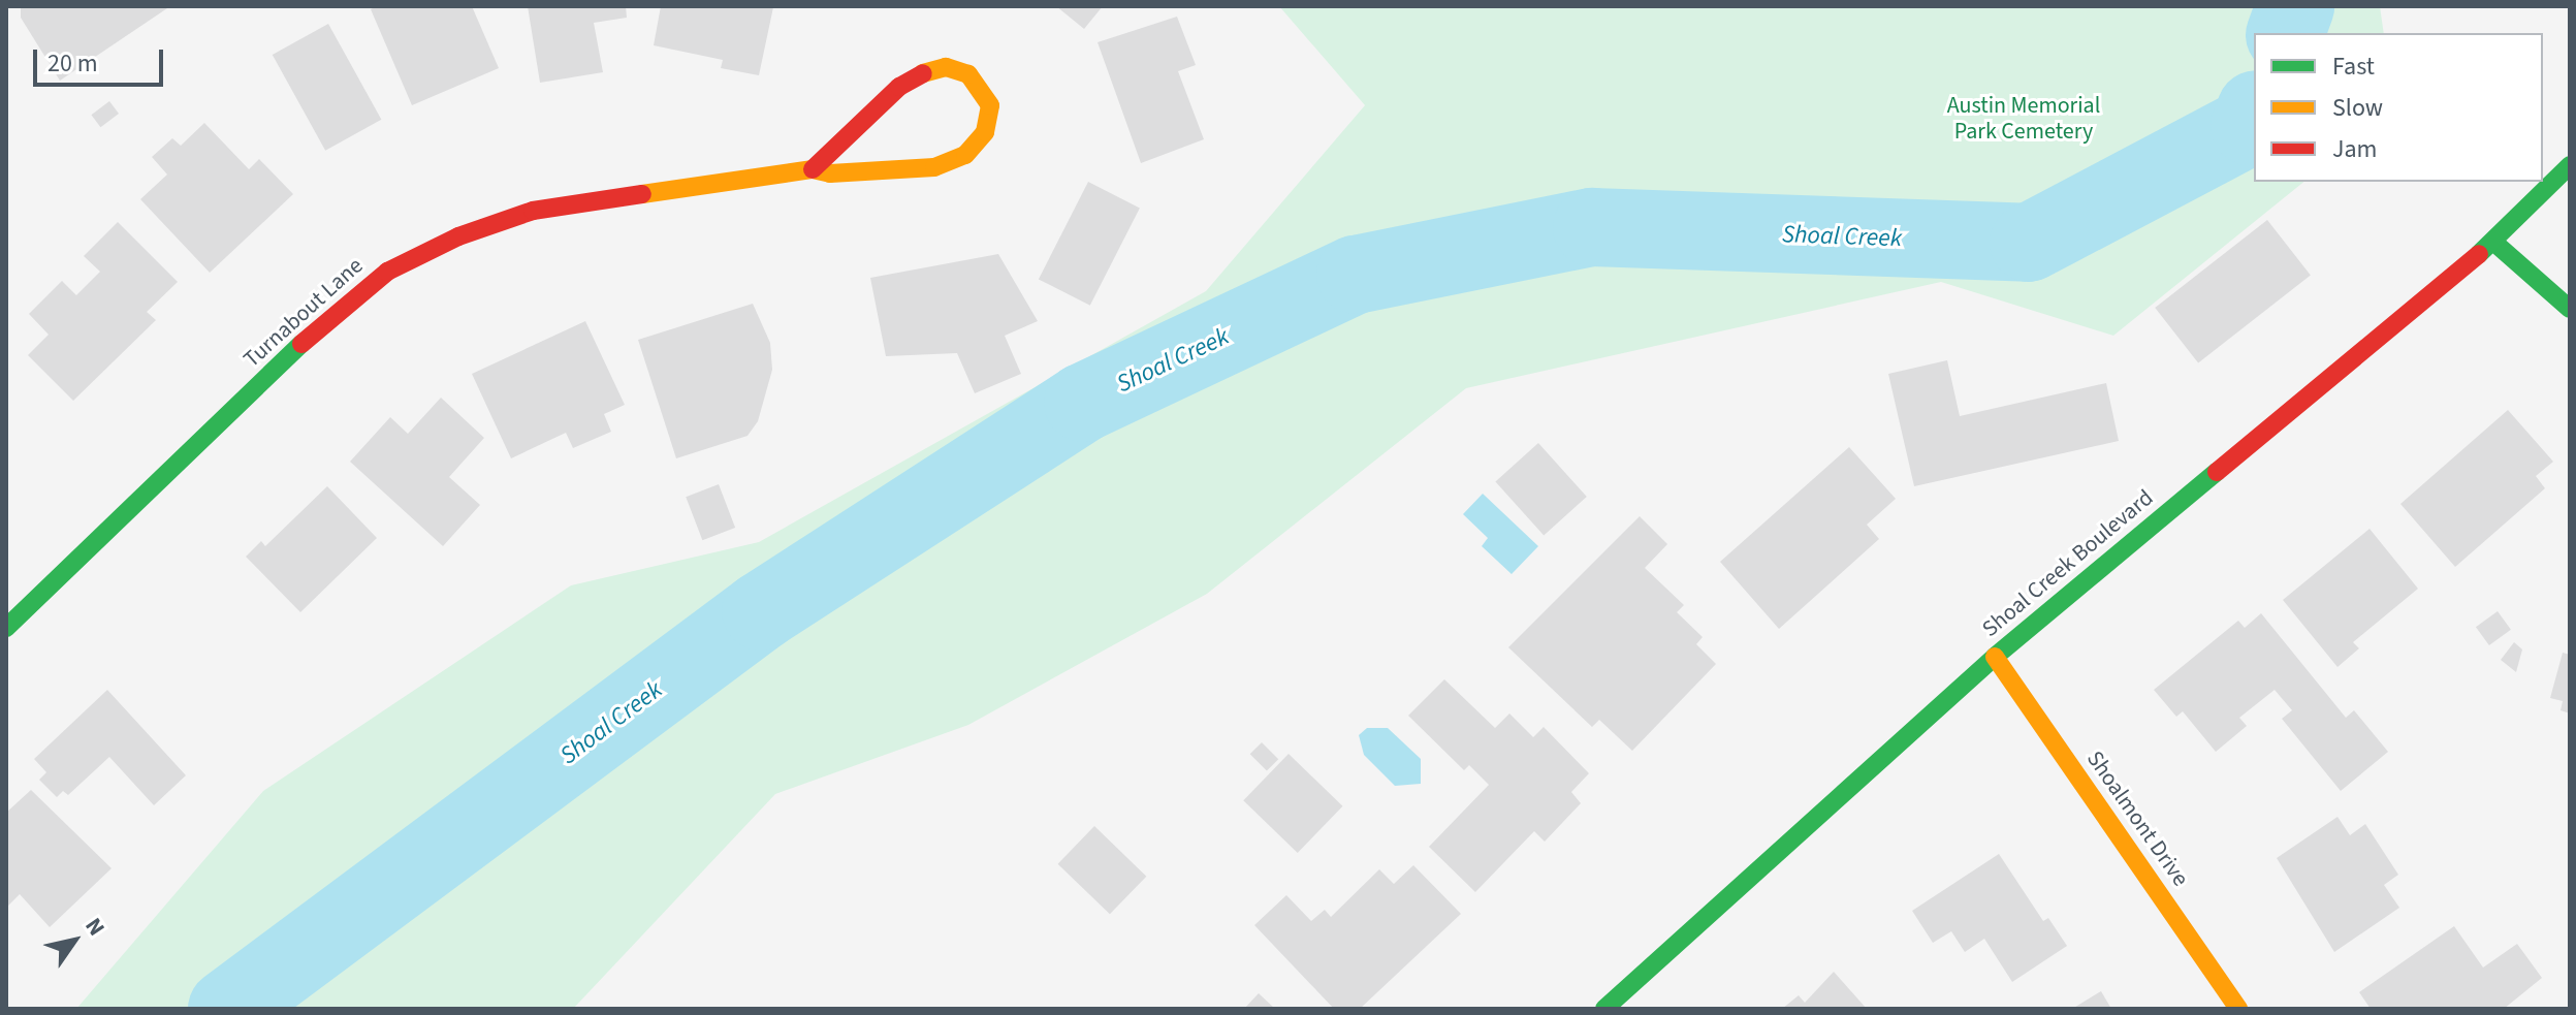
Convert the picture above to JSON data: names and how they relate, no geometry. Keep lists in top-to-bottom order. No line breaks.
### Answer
{"streets":{"street":["Turnabout Lane","Shoal Creek Boulevard","Shoalmont Drive"]},"crossings":[["Shoal Creek Boulevard","Shoalmont Drive"]],"water":["Shoal Creek"],"parks":["Austin Memorial Park Cemetery"],"legend":["Fast","Slow","Jam"],"scale_bar":"20 m","north":"top right"}
